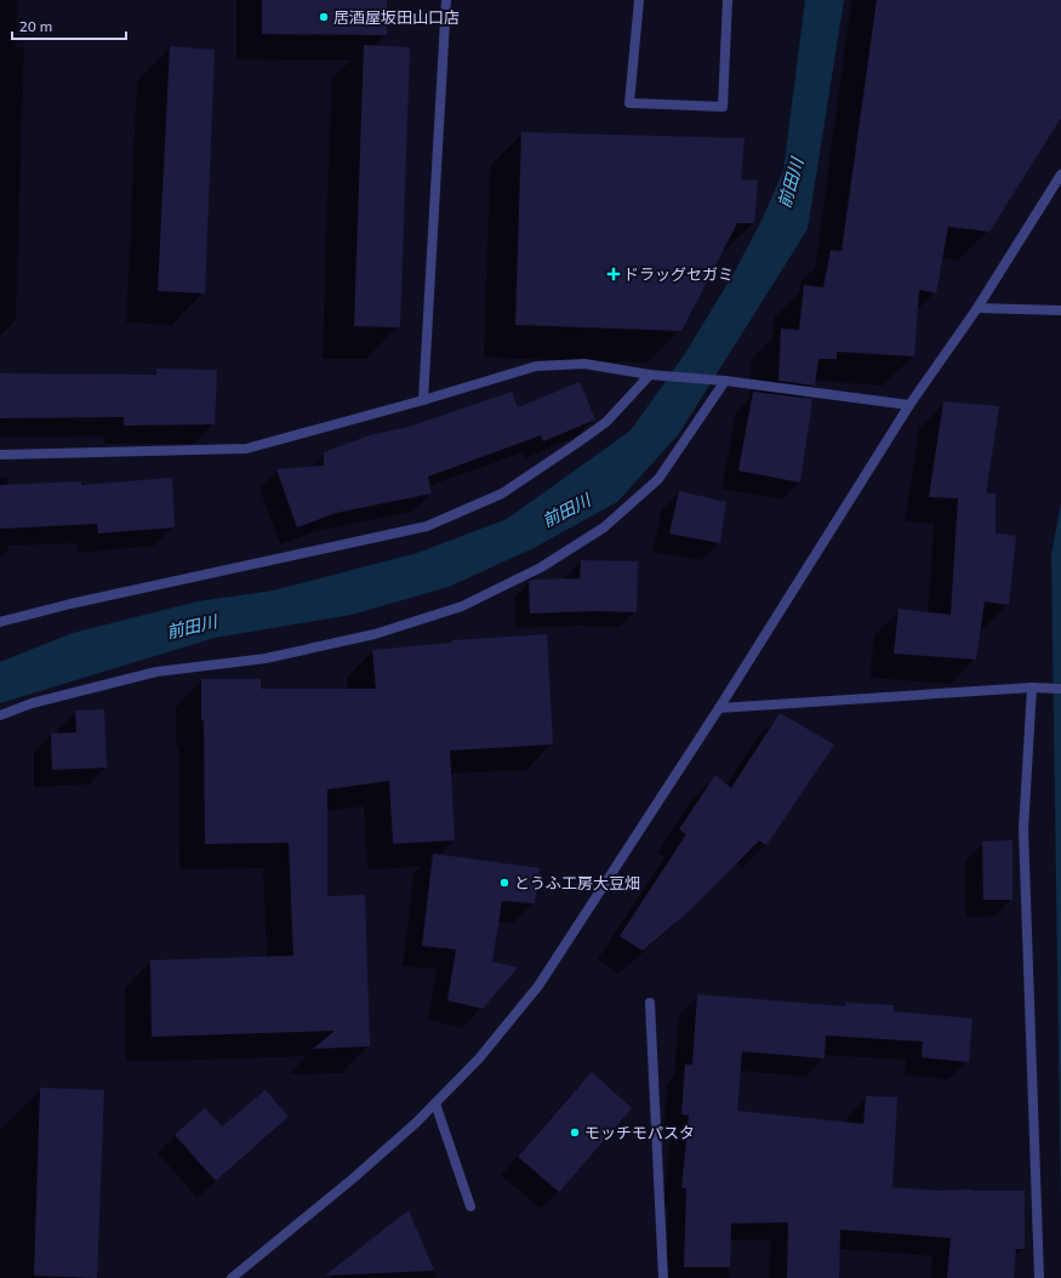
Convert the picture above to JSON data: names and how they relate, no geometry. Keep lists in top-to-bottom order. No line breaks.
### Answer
{"water":["前田川"],"places":{"other":["居酒屋坂田山口店","とうふ工房大豆畑","モッチモパスタ"],"health":["ドラッグセガミ"]},"scale_bar":"20 m"}
